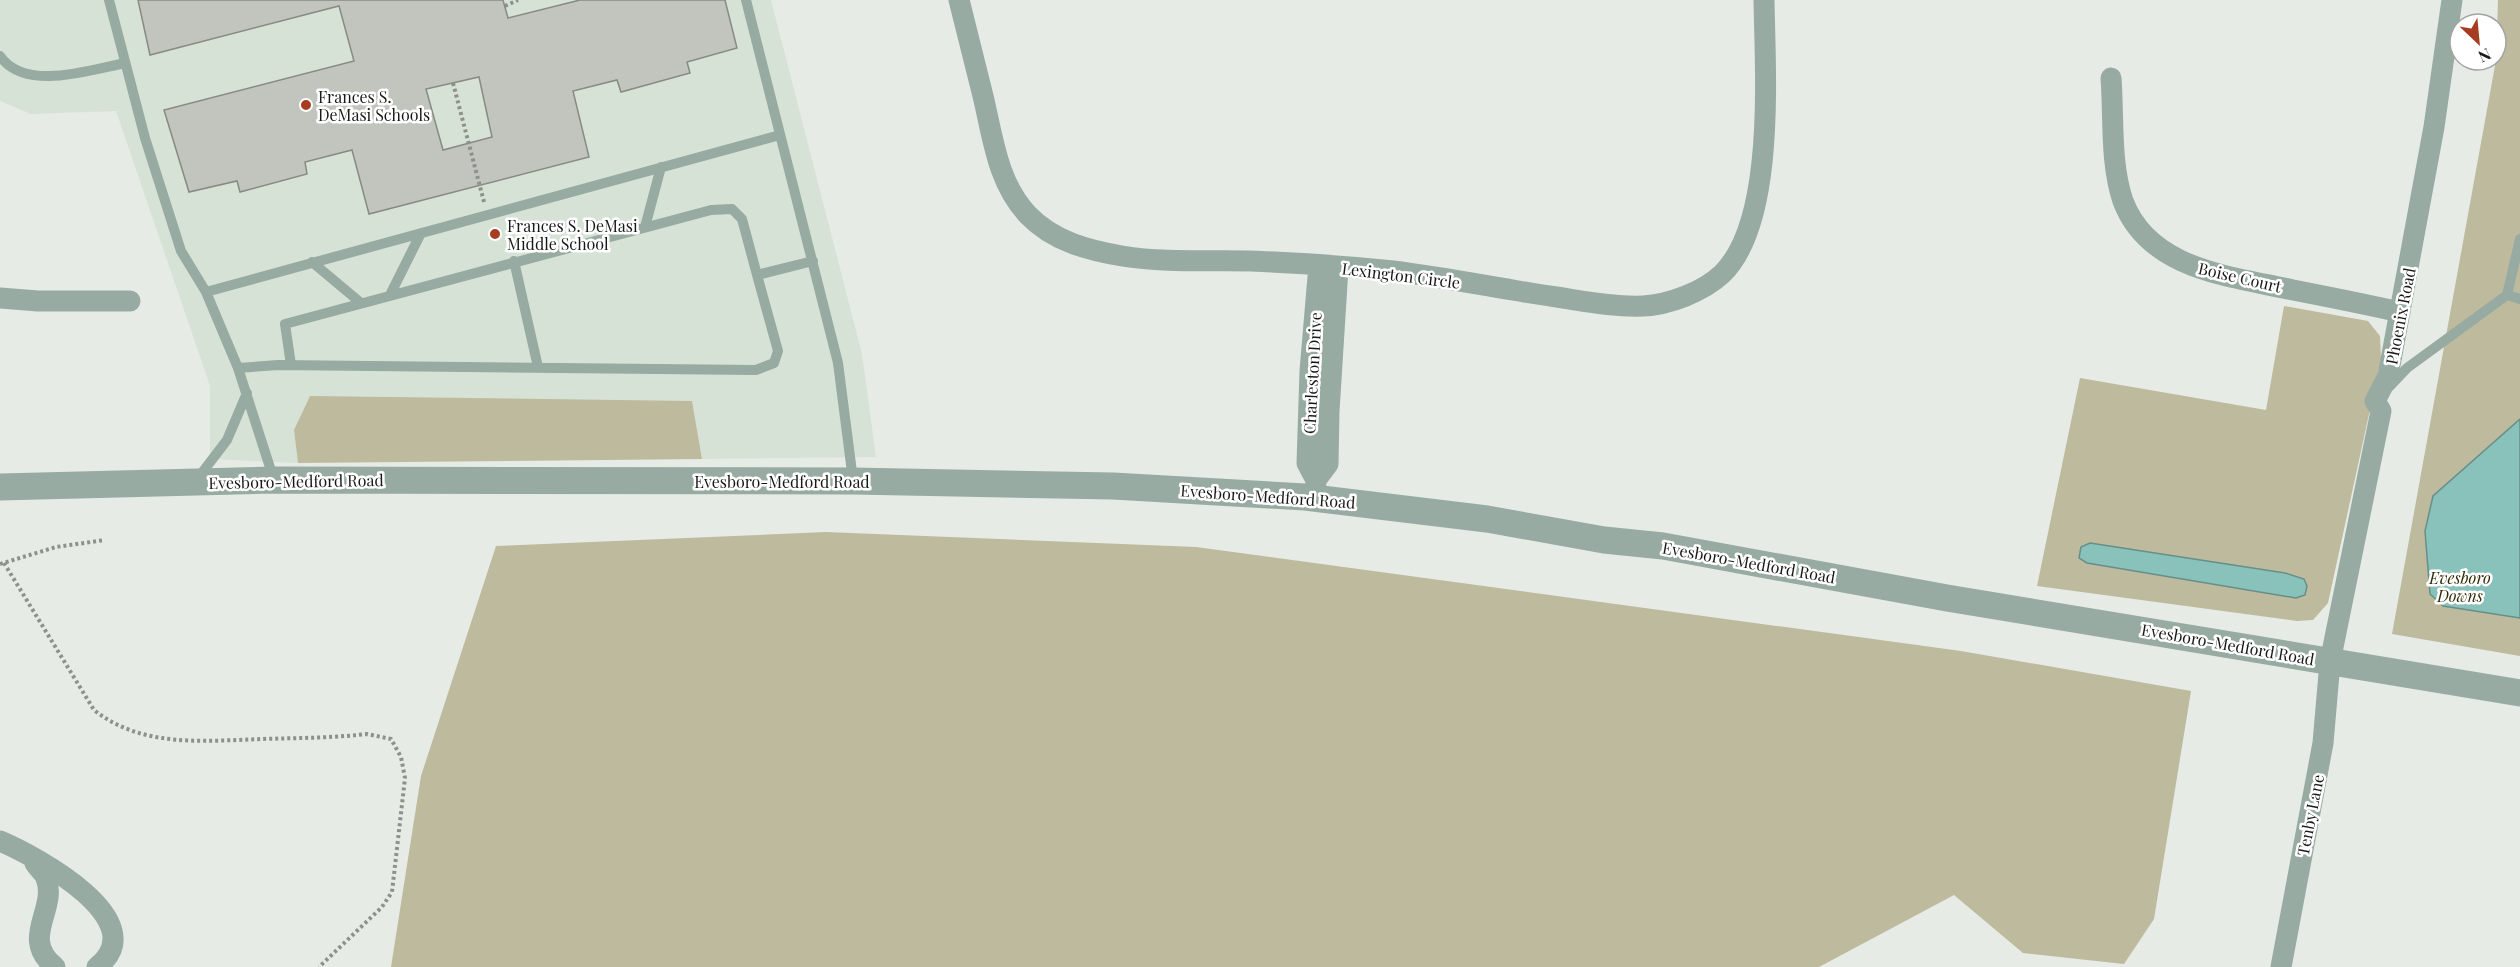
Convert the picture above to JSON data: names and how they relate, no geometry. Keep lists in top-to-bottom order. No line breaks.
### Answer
{"streets":{"street":["Lexington Circle","Boise Court","Phoenix Road","Charleston Drive","Evesboro-Medford Road","Tenby Lane"]},"crossings":[["Lexington Circle","Charleston Drive"],["Boise Court","Phoenix Road"],["Charleston Drive","Evesboro-Medford Road"],["Evesboro-Medford Road","Tenby Lane"]],"parks":["Evesboro Downs"],"places":["Frances S. DeMasi Schools","Frances S. DeMasi Middle School"],"north":"bottom right"}
